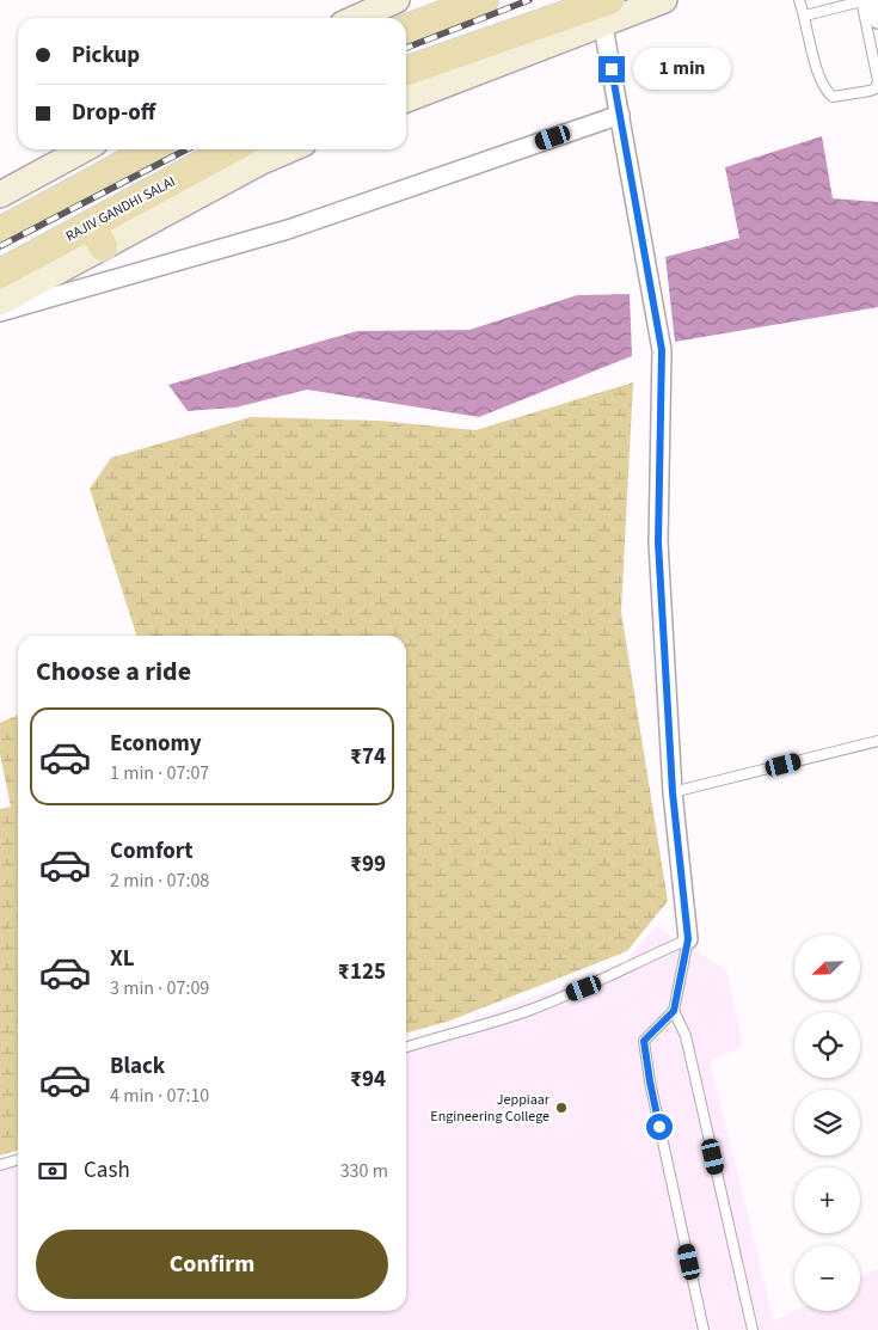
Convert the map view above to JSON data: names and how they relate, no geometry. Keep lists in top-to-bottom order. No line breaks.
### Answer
{"streets":{"main road":["RAJIV GANDHI SALAI"]},"places":["Jeppiaar Engineering College"],"north":"bottom left","page":{"banner":["Pickup","Drop-off"],"bubble":"1 min","heading":"Choose a ride","list":[{"name":"Economy","note":"1 min · 07:07","value":"₹74"},{"name":"Comfort","note":"2 min · 07:08","value":"₹99"},{"name":"XL","note":"3 min · 07:09","value":"₹125"},{"name":"Black","note":"4 min · 07:10","value":"₹94"}],"map_buttons":["+","−"],"pay":["Cash","330 m"],"buttons":"Confirm"}}
